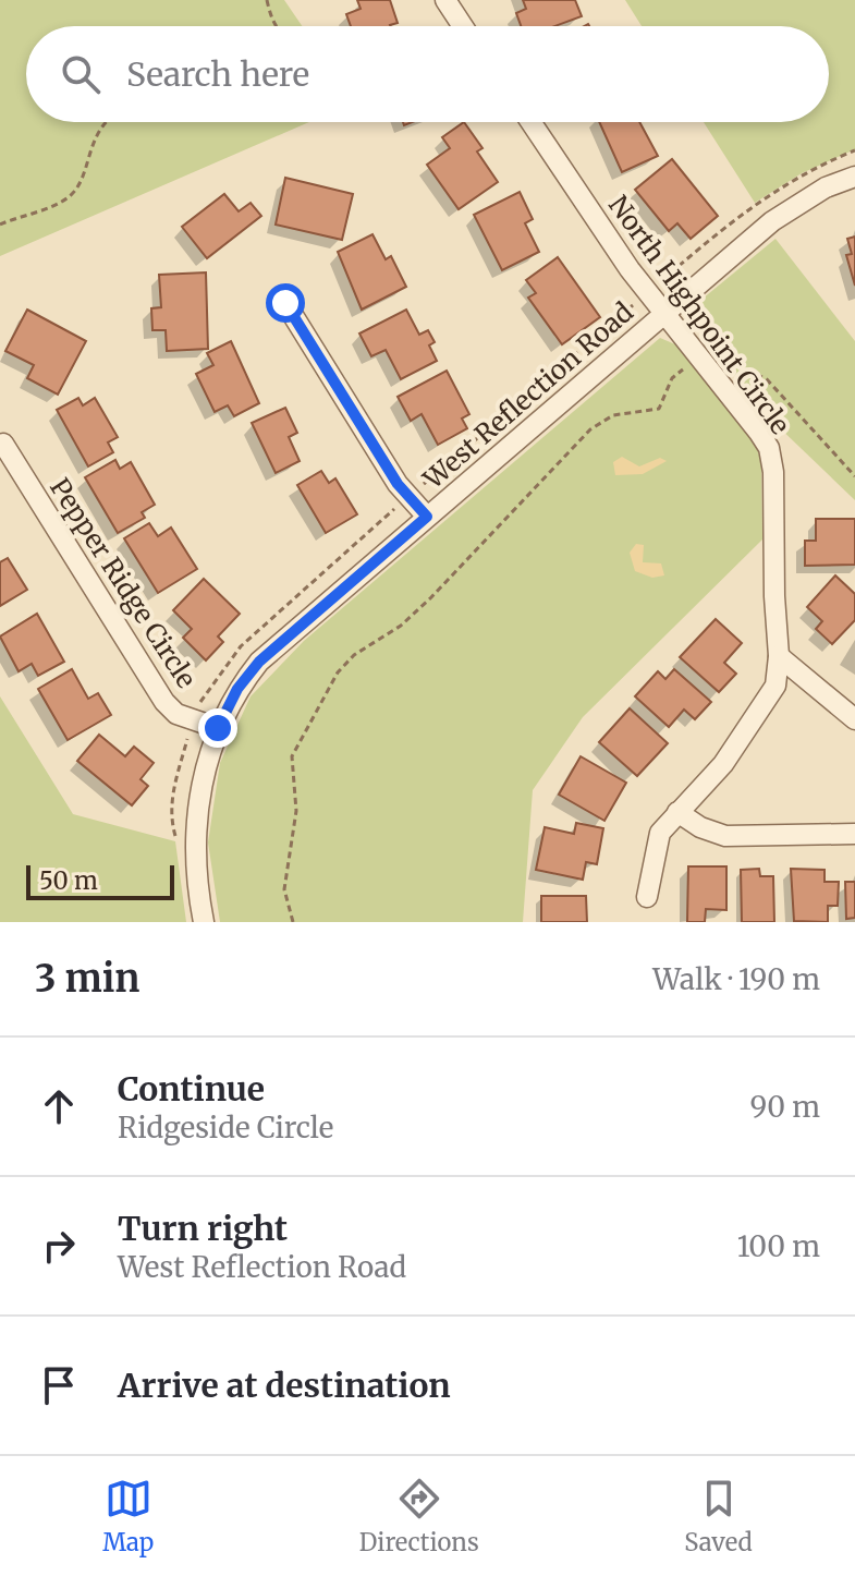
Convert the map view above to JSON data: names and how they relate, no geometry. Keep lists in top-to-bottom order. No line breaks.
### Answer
{"streets":{"street":["North Highpoint Circle","West Reflection Road","Pepper Ridge Circle"]},"crossings":[["North Highpoint Circle","West Reflection Road"],["West Reflection Road","Pepper Ridge Circle"]],"scale_bar":"50 m","page":{"search":"Search here","scale":"50 m","heading":["3 min","Walk · 190 m"],"list":[["Continue","Ridgeside Circle","90 m"],["Turn right","West Reflection Road","100 m"],"Arrive at destination"],"nav":["Map","Directions","Saved"]}}
